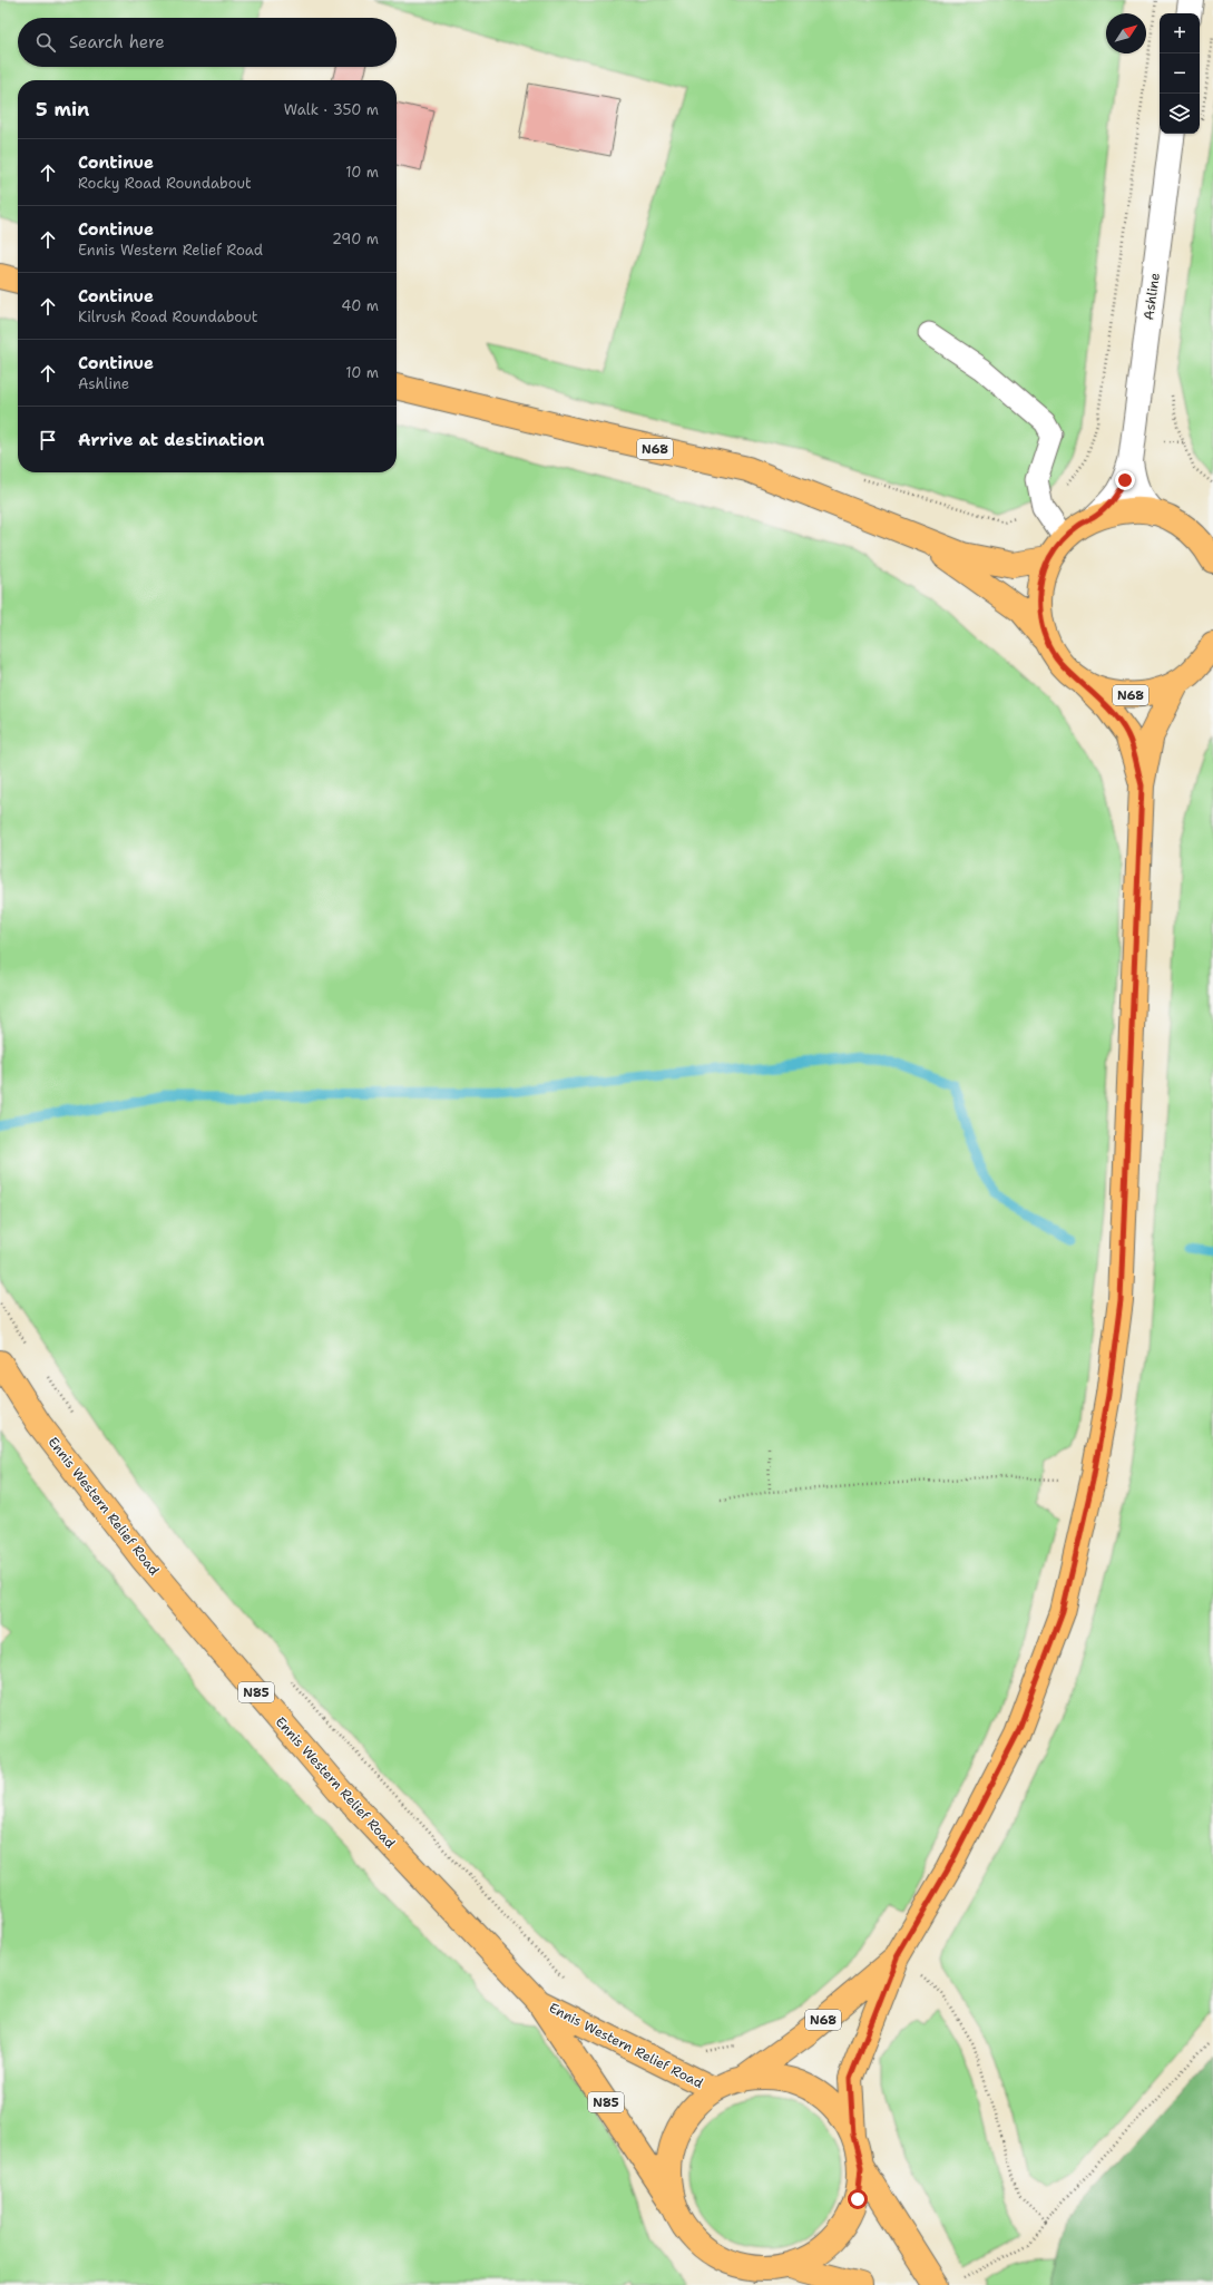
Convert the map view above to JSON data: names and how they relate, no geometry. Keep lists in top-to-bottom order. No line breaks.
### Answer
{"streets":{"main road":["N68","Ennis Western Relief Road","N85"],"street":["Ashline"]},"crossings":[["Ashline","N68"],["N68","N85"],["Ennis Western Relief Road","N85"]],"north":"top right","page":{"map_buttons":["+","−"],"search":"Search here","heading":["5 min","Walk · 350 m"],"list":[["Continue","Rocky Road Roundabout","10 m"],["Continue","Ennis Western Relief Road","290 m"],["Continue","Kilrush Road Roundabout","40 m"],["Continue","Ashline","10 m"],"Arrive at destination"]}}
